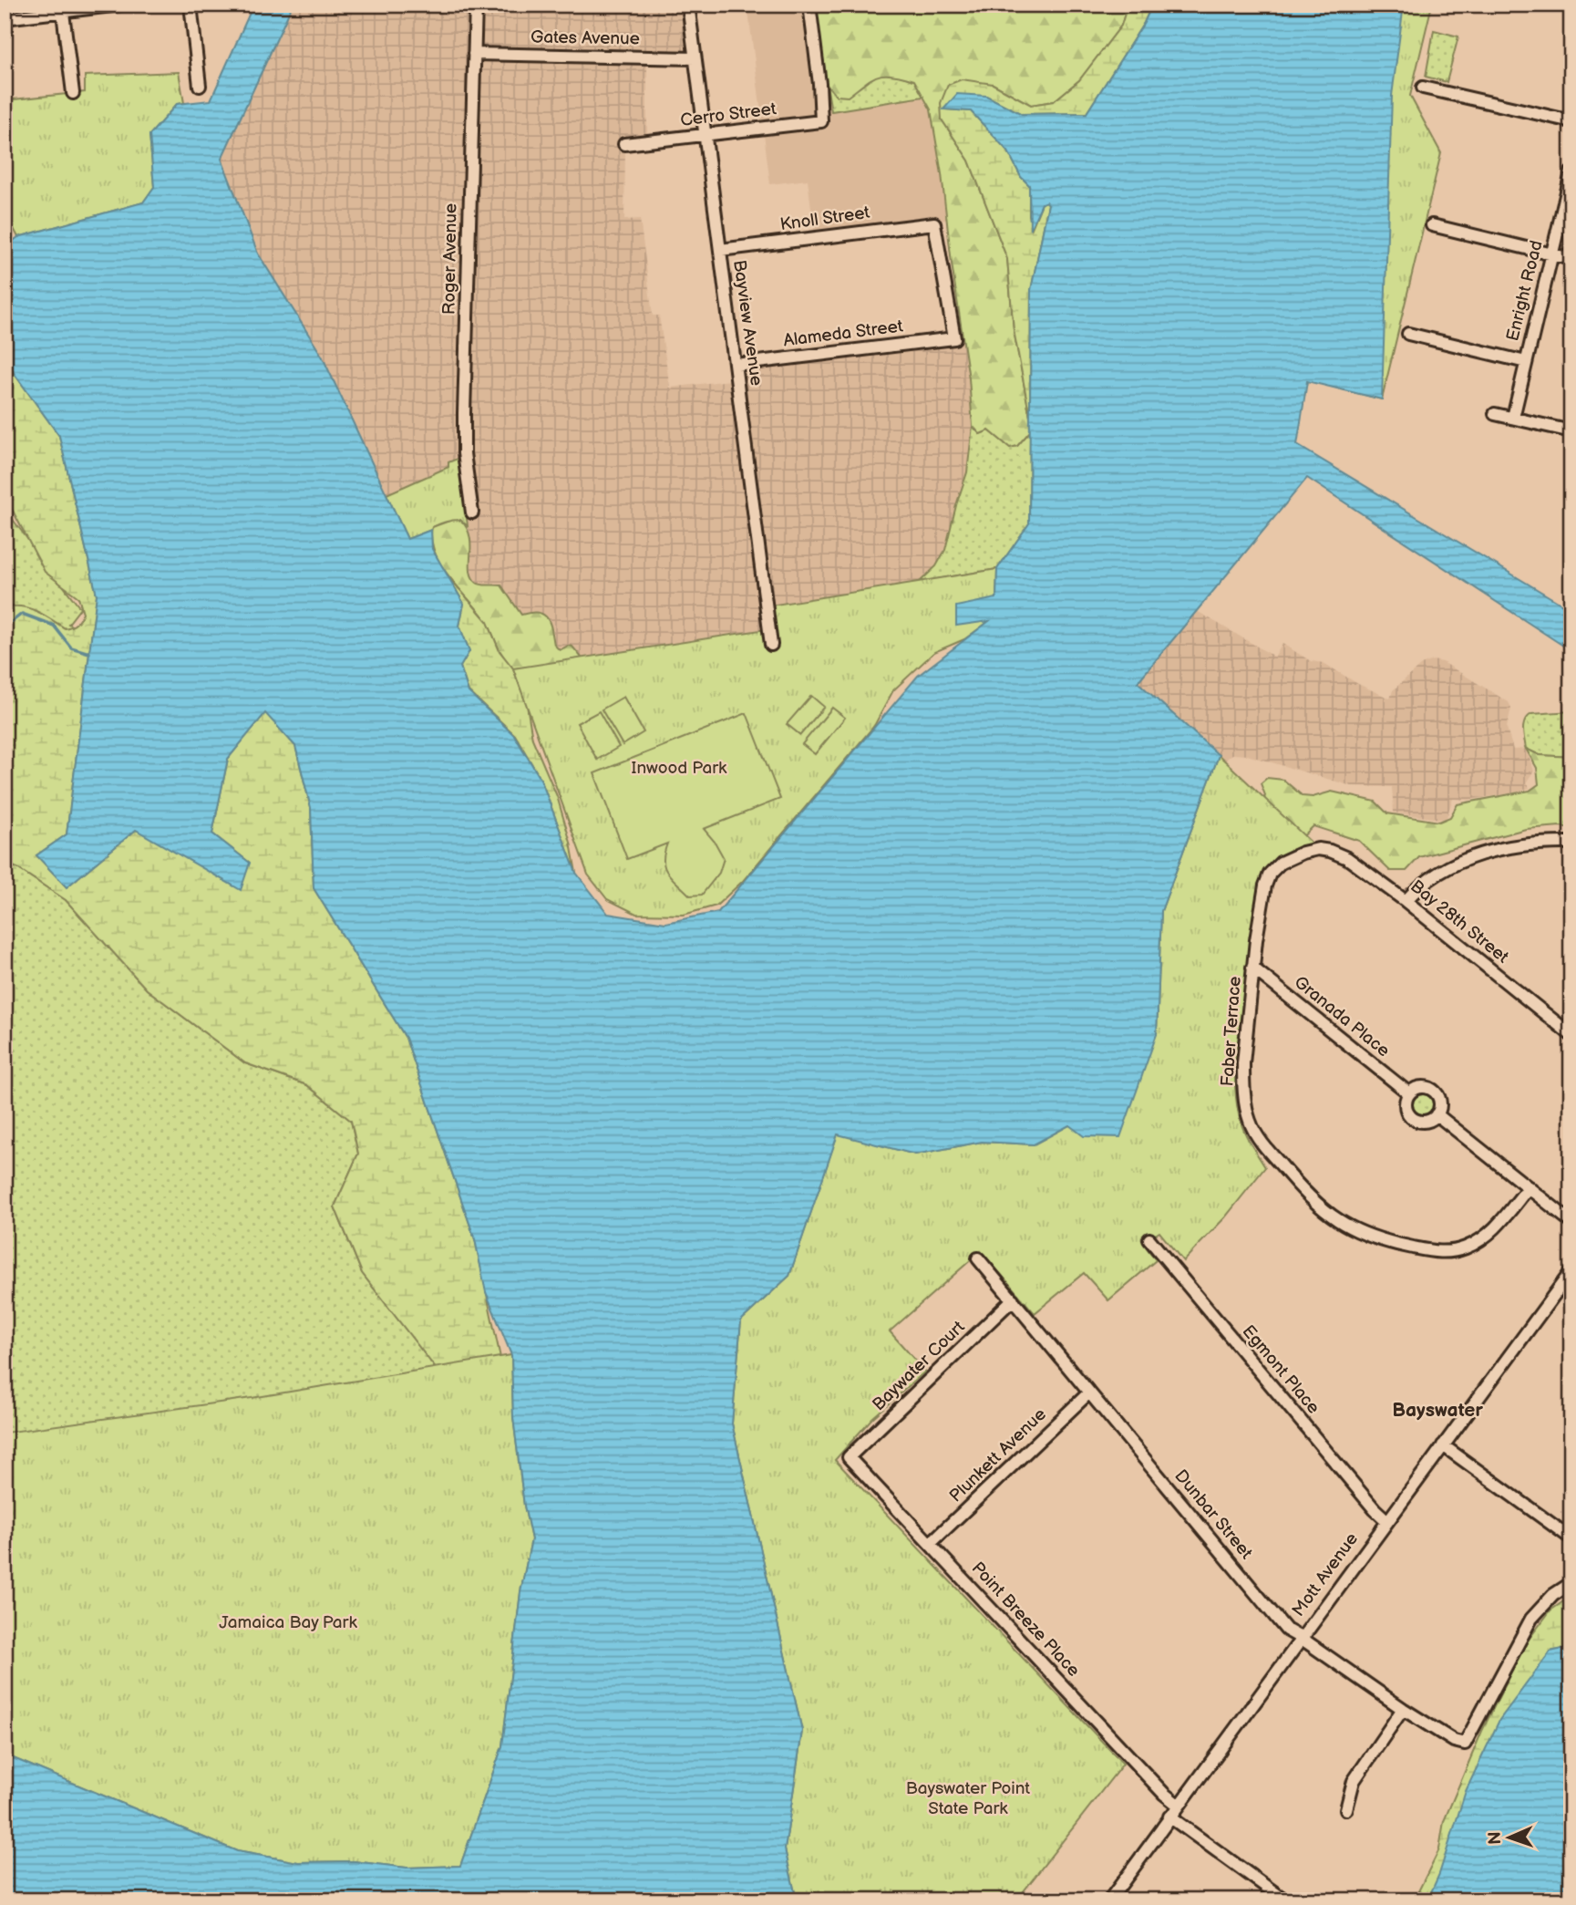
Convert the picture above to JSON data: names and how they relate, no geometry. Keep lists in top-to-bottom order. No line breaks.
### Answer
{"streets":{"street":["Gates Avenue","Cerro Street","Knoll Street","Roger Avenue","Enright Road","Bayview Avenue","Alameda Street","Bay 28th Street","Granada Place","Faber Terrace","Baywater Court","Egmont Place","Plunkett Avenue","Dunbar Street","Mott Avenue","Point Breeze Place"]},"crossings":[["Gates Avenue","Roger Avenue"],["Gates Avenue","Bayview Avenue"],["Cerro Street","Bayview Avenue"],["Knoll Street","Bayview Avenue"],["Knoll Street","Alameda Street"],["Bayview Avenue","Alameda Street"],["Bay 28th Street","Faber Terrace"],["Granada Place","Faber Terrace"],["Baywater Court","Dunbar Street"],["Baywater Court","Point Breeze Place"],["Egmont Place","Mott Avenue"],["Plunkett Avenue","Dunbar Street"],["Plunkett Avenue","Point Breeze Place"],["Dunbar Street","Mott Avenue"],["Mott Avenue","Point Breeze Place"]],"districts":["Bayswater"],"parks":["Inwood Park","Jamaica Bay Park","Bayswater Point State Park"],"north":"left"}
